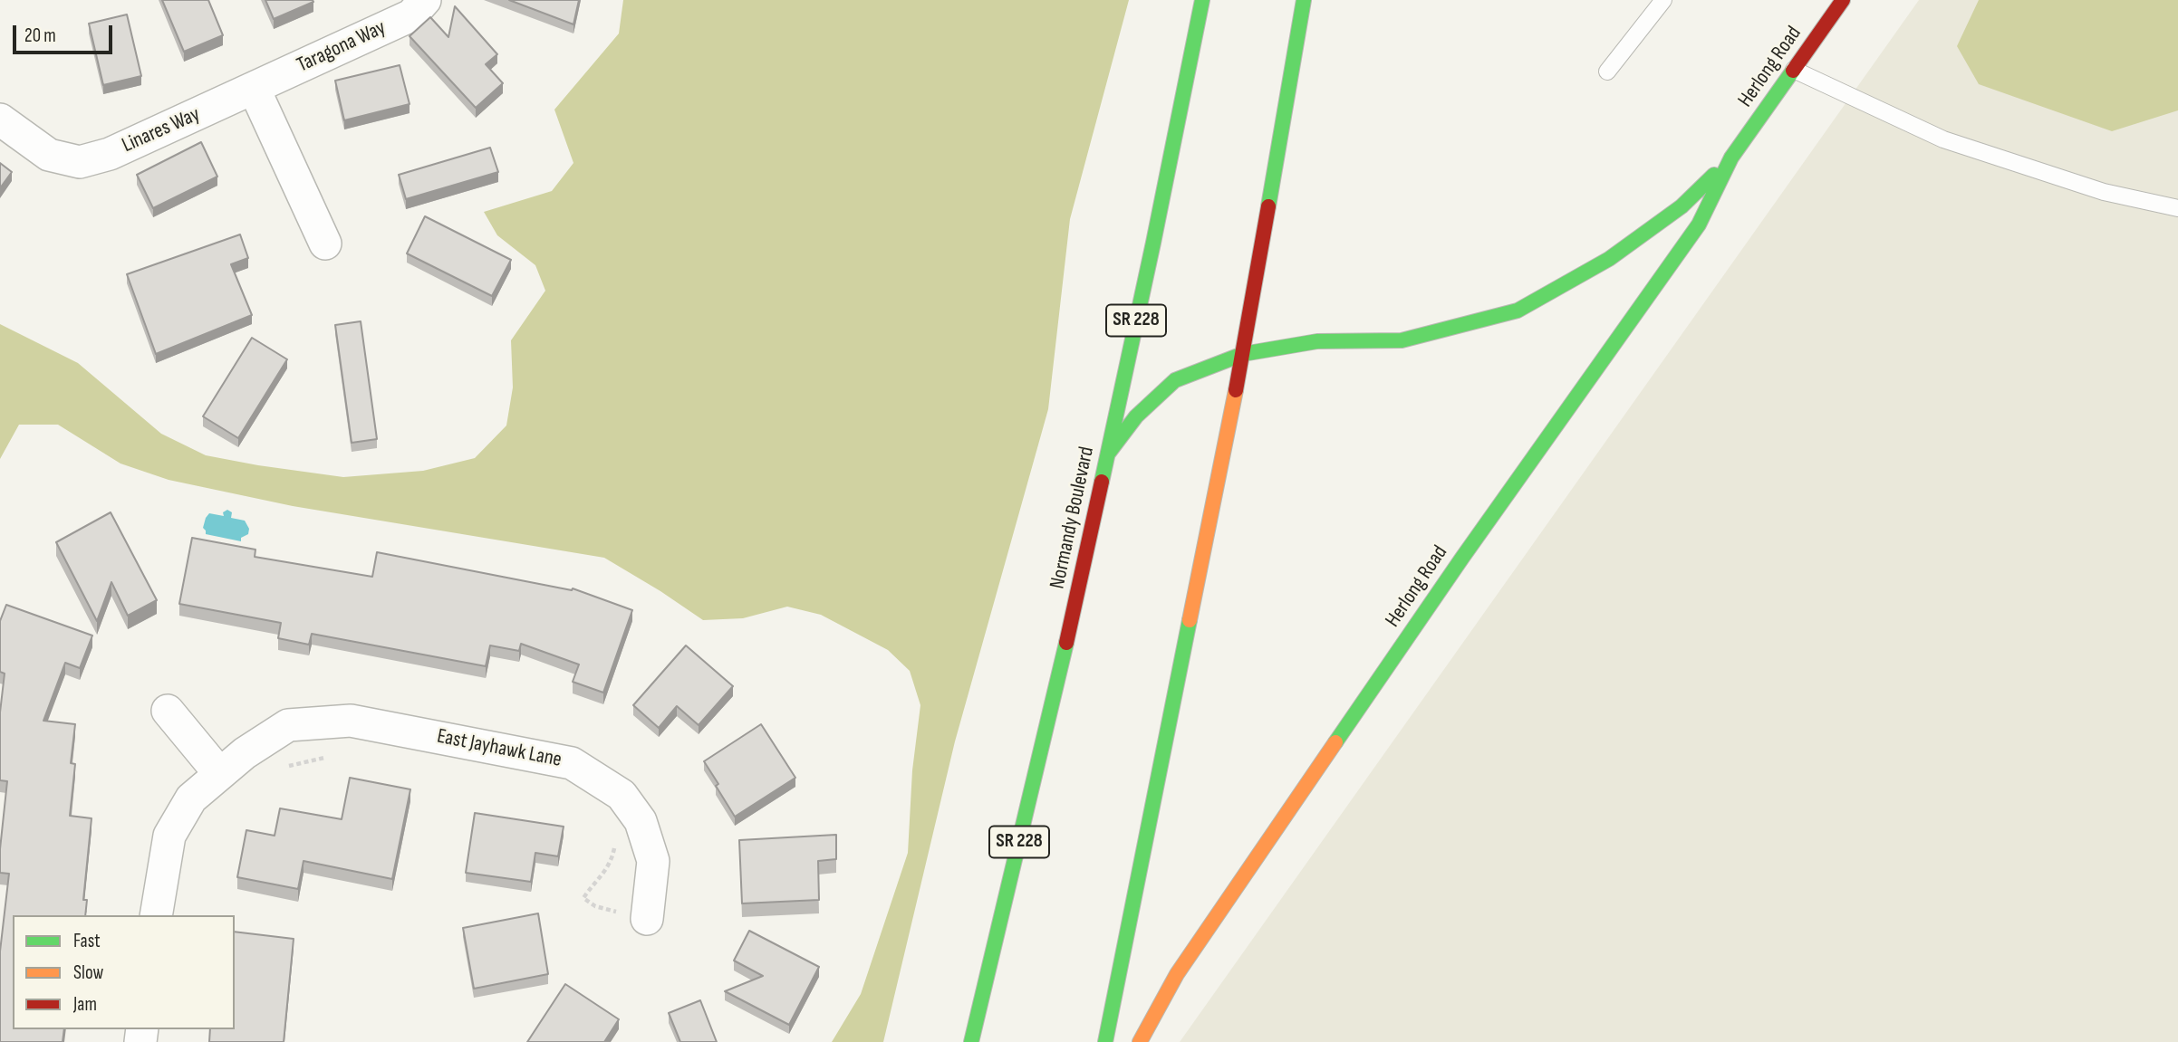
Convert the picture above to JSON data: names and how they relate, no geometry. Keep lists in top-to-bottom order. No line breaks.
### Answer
{"streets":{"main road":["Herlong Road","SR 228","Normandy Boulevard"],"street":["Taragona Way","Linares Way","East Jayhawk Lane"]},"crossings":[["Taragona Way","Linares Way"],["Herlong Road","Normandy Boulevard"]],"legend":["Fast","Slow","Jam"],"scale_bar":"20 m"}
